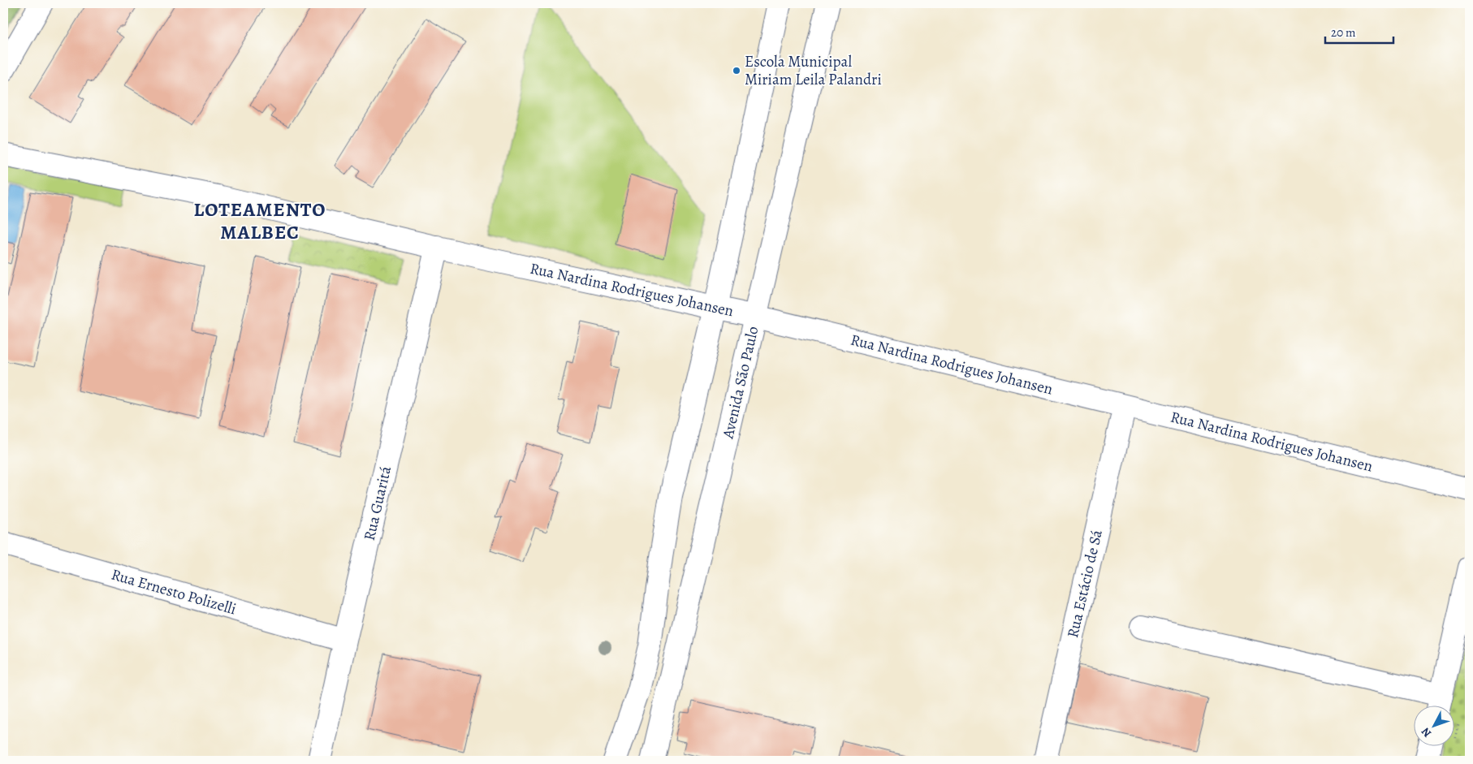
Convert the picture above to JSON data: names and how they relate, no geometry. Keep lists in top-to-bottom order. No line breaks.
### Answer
{"streets":{"street":["Rua Nardina Rodrigues Johansen","Avenida São Paulo","Rua Guaritá","Rua Estácio de Sá","Rua Ernesto Polizelli"]},"crossings":[["Rua Nardina Rodrigues Johansen","Avenida São Paulo"],["Rua Nardina Rodrigues Johansen","Rua Guaritá"],["Rua Nardina Rodrigues Johansen","Rua Estácio de Sá"],["Rua Guaritá","Rua Ernesto Polizelli"]],"districts":["LOTEAMENTO MALBEC"],"places":["Escola Municipal Miriam Leila Palandri"],"scale_bar":"20 m","north":"bottom left"}
